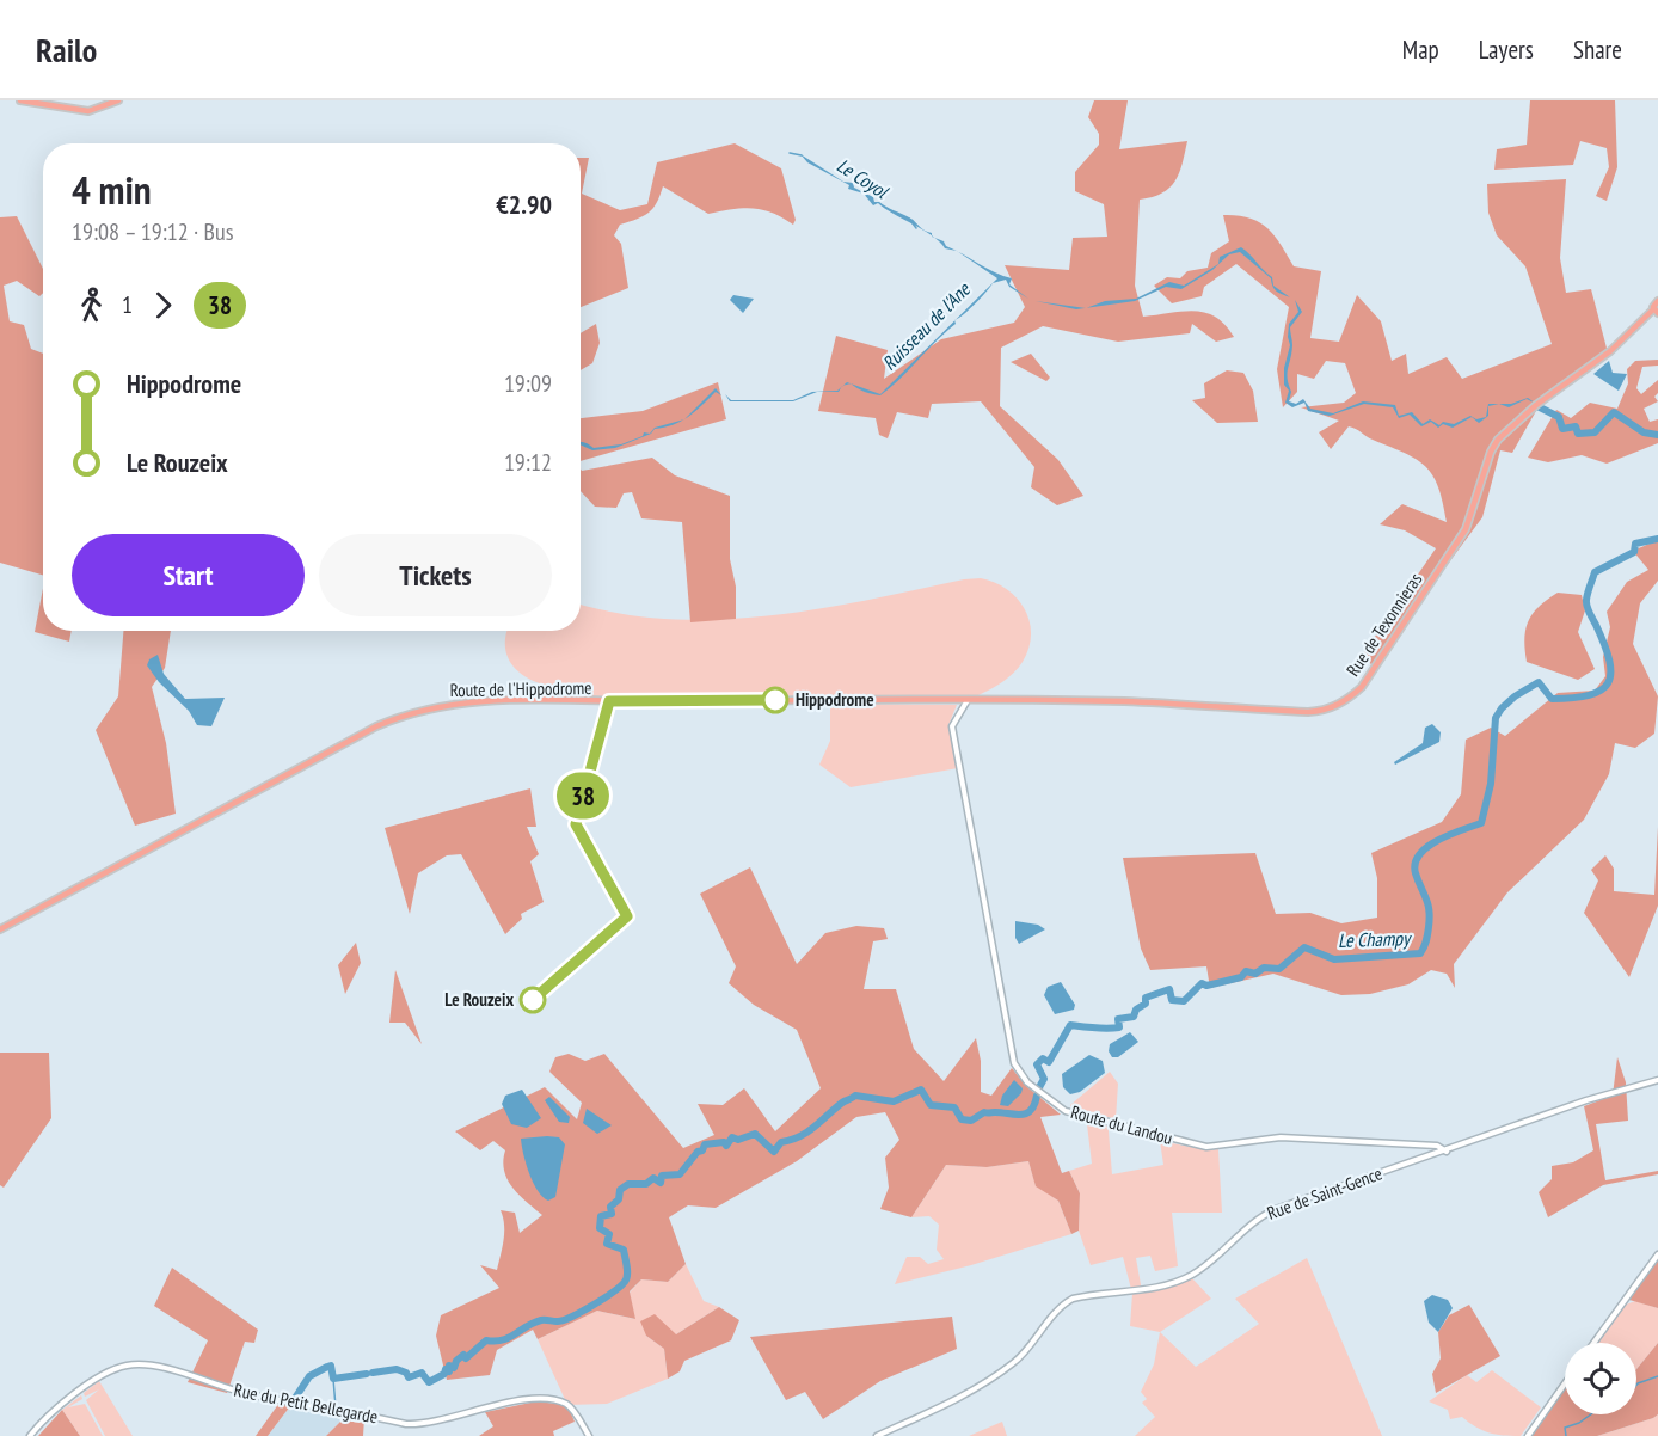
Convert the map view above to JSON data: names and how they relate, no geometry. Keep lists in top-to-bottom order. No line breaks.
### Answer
{"streets":{"main road":["Rue de Texonnieras","Route de l'Hippodrome"],"street":["Route du Landou","Rue de Saint-Gence","Rue du Petit Bellegarde"]},"crossings":[["Rue de Texonnieras","Route de l'Hippodrome"],["Rue de Texonnieras","Route du Landou"],["Route de l'Hippodrome","Route du Landou"],["Route du Landou","Rue de Saint-Gence"]],"water":["Le Coyol","Ruisseau de l'Ane","Le Champy"],"places":["Hippodrome","Le Rouzeix"],"lines":["bus line 38"],"page":{"header":"Railo","nav":["Map","Layers","Share"],"on_map":"38","heading":["4 min","19:08 – 19:12 · Bus","€2.90"],"legs":["1","38"],"list":[{"name":"Hippodrome","value":"19:09"},{"name":"Le Rouzeix","value":"19:12"}],"buttons":["Start","Tickets"]}}
